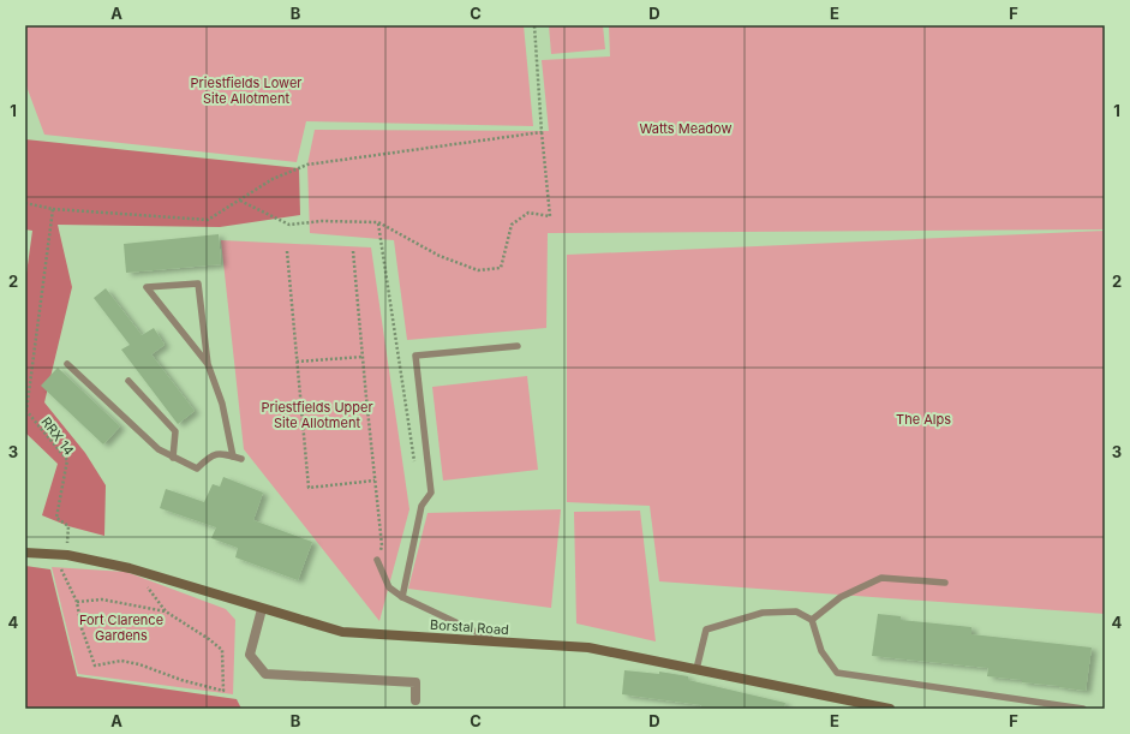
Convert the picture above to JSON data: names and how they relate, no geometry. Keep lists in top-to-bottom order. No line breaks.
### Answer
{"streets":{"street":["Borstal Road"],"path":["RRX 14"]},"crossings":[["RRX 14","Borstal Road"]],"parks":["Priestfields Lower Site Allotment","Watts Meadow","Priestfields Upper Site Allotment","The Alps","Fort Clarence Gardens"],"grid":{"columns":["A","B","C","D","E","F"],"rows":["1","2","3","4"]}}
